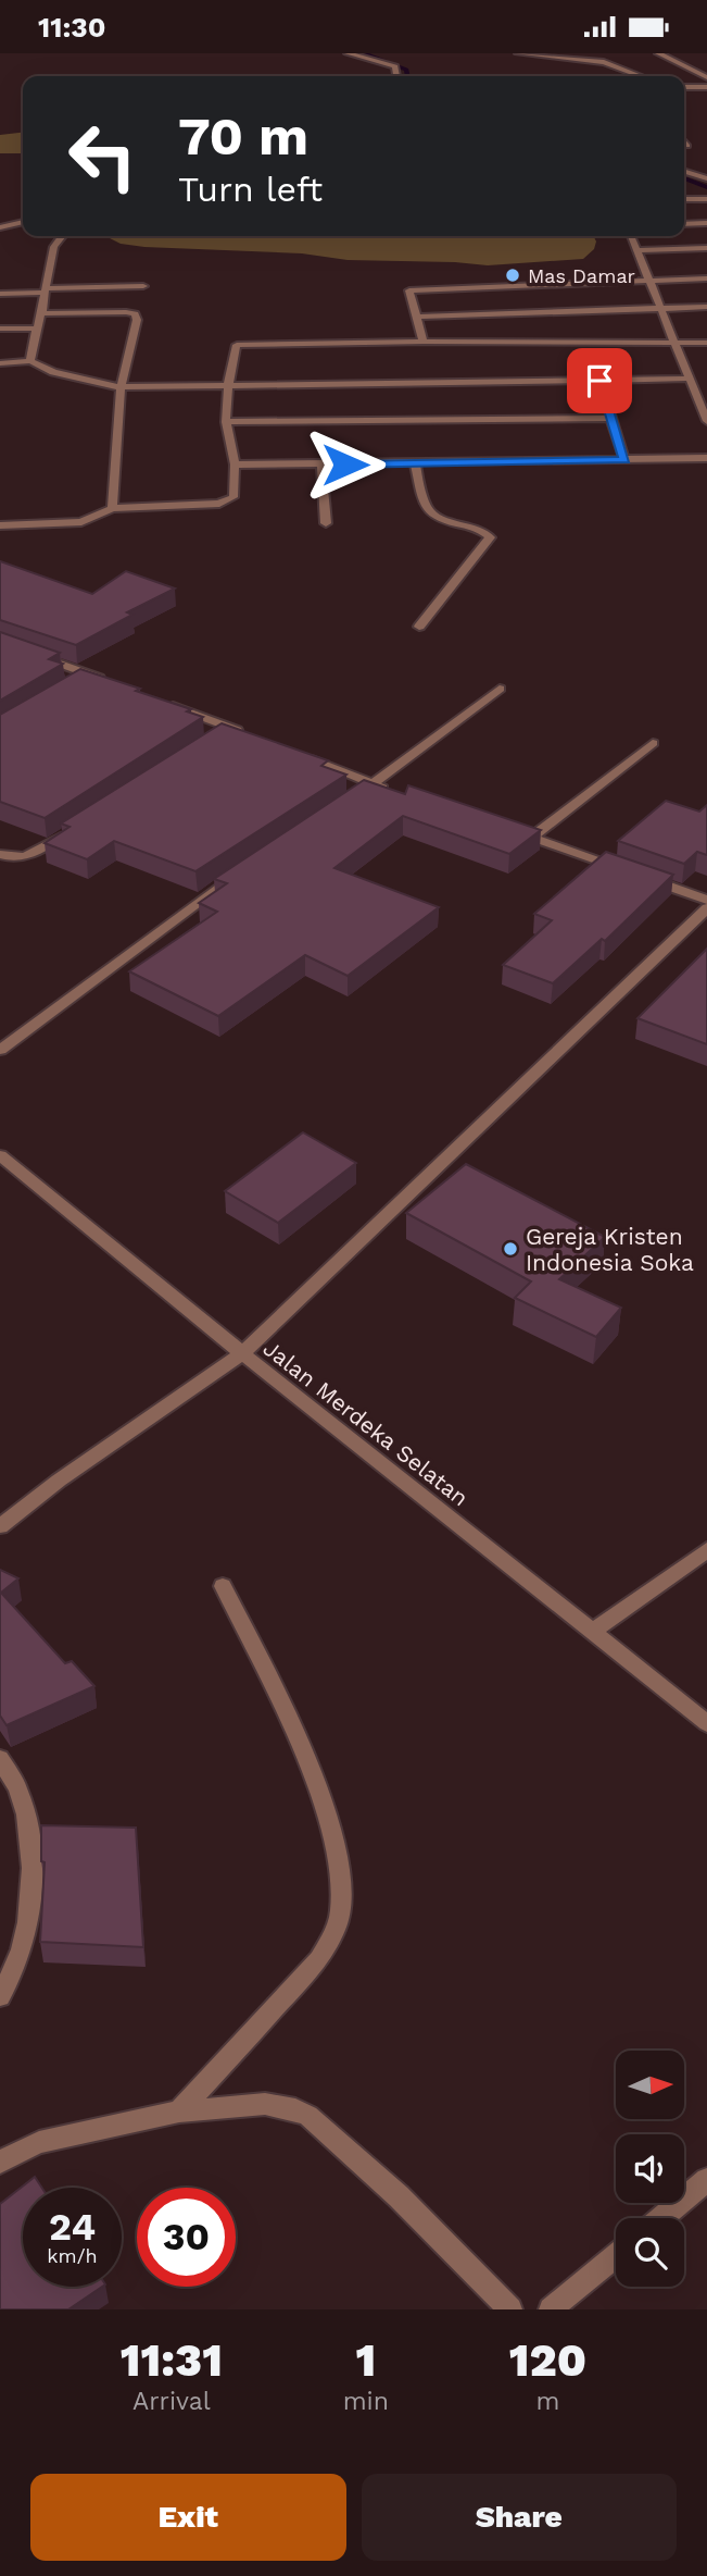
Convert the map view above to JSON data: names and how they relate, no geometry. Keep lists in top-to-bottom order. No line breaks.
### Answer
{"streets":{"street":["Jalan Merdeka Selatan"]},"places":["Mas Damar","Gereja Kristen Indonesia Soka"],"north":"right","page":{"status":"11:30","turn":["70 m","Turn left"],"speed":"24 km/h","limit":"30","eta":["11:31","Arrival","1","min","120","m"],"buttons":["Exit","Share"]}}
